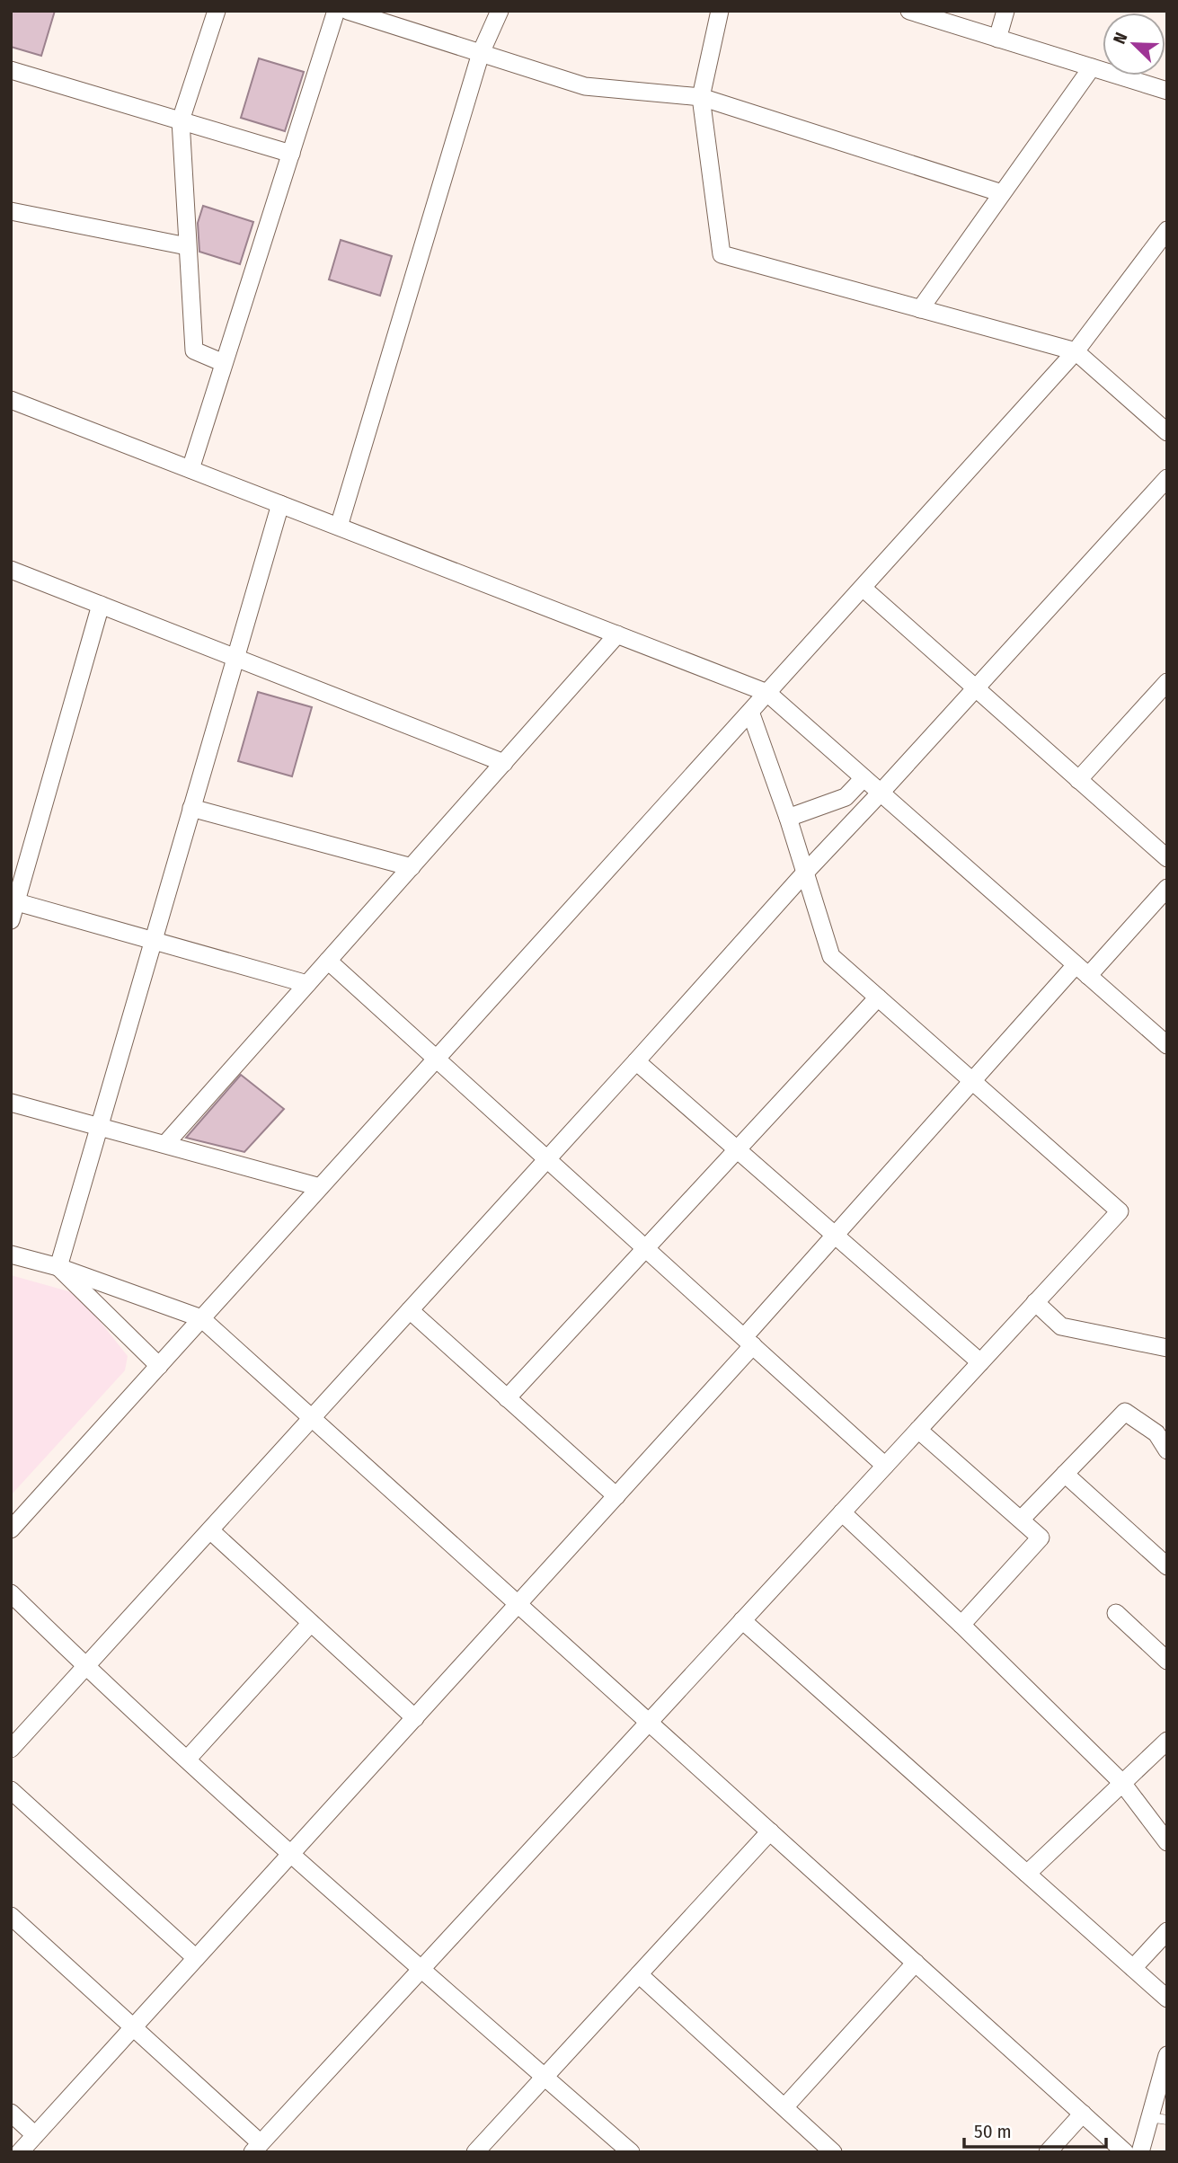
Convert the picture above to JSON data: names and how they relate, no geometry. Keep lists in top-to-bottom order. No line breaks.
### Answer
{"scale_bar":"50 m","north":"top left"}
